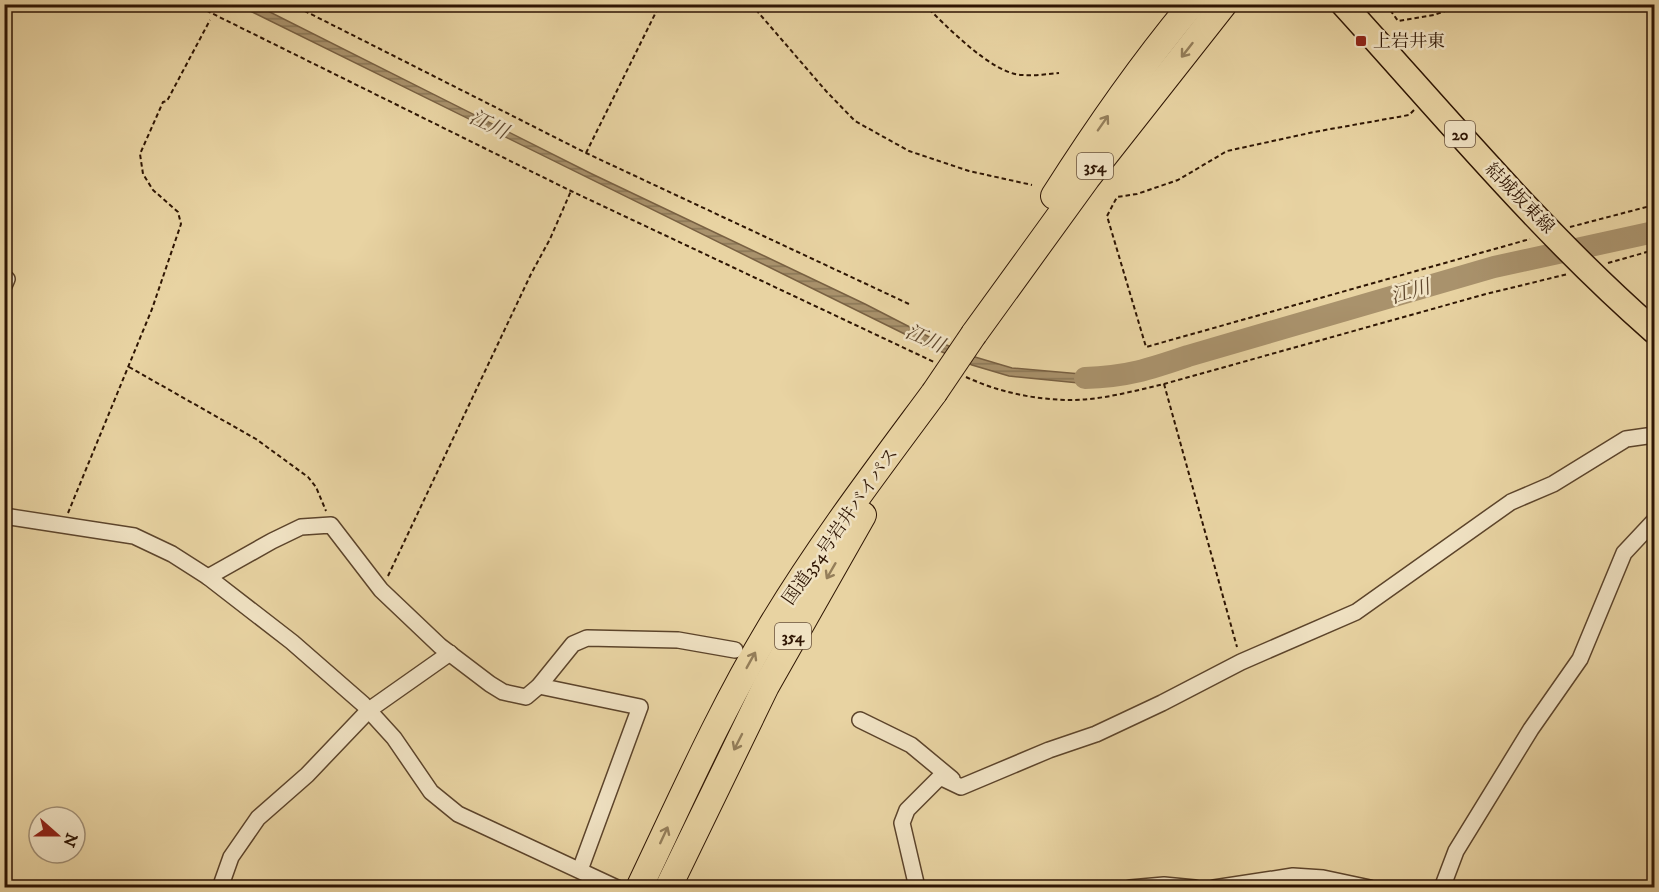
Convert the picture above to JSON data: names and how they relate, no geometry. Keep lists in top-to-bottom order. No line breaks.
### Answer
{"streets":{"highway":["354","国道354号岩井バイパス"],"main road":["20","結城坂東線"]},"water":["江川"],"places":{"transit":["上岩井東"]},"north":"right"}
